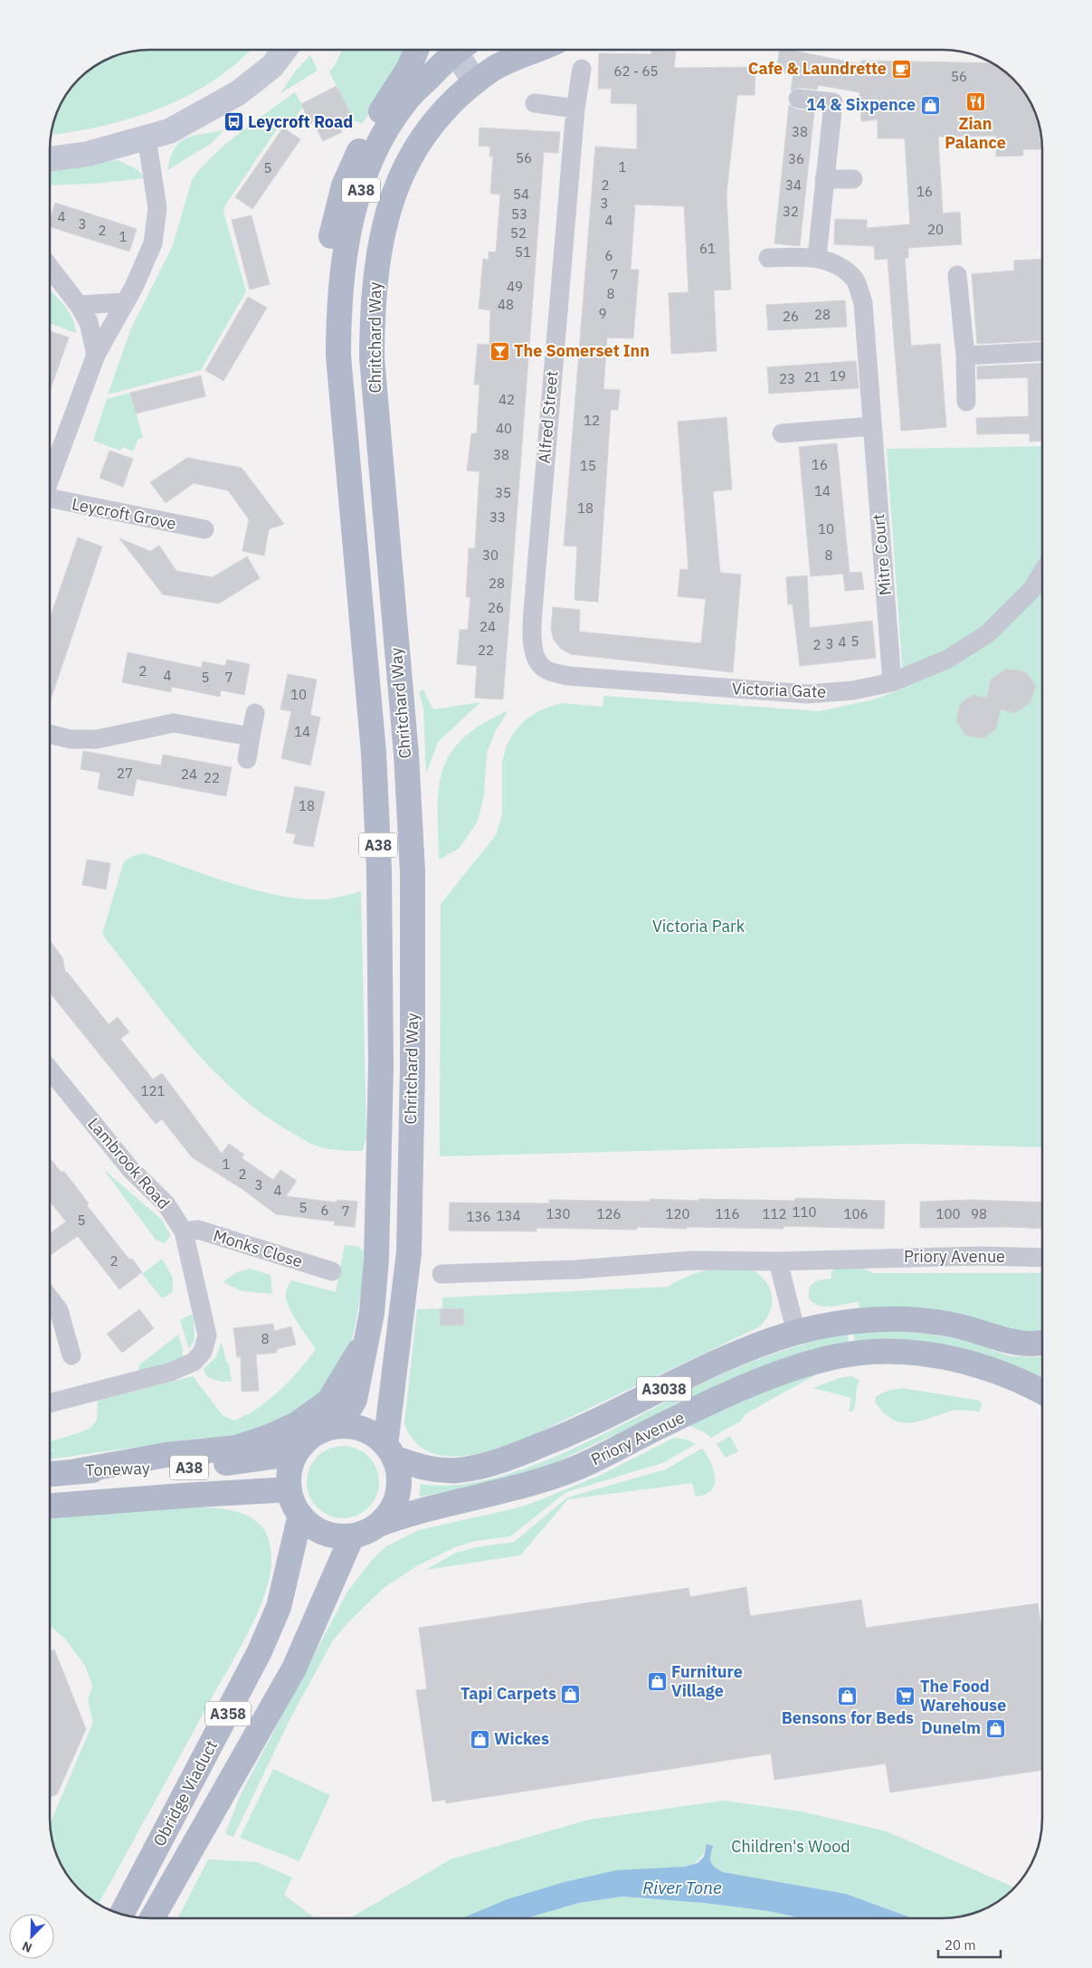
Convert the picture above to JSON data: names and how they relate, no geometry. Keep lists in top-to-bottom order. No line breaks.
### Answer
{"streets":{"main road":["A38","Chritchard Way","Priory Avenue","A3038","Toneway","A358","Obridge Viaduct"],"street":["Alfred Street","Leycroft Grove","Mitre Court","Victoria Gate","Lambrook Road","Monks Close"]},"crossings":[["A38","Chritchard Way"],["A38","Priory Avenue"],["A38","Toneway"],["A38","Obridge Viaduct"],["Chritchard Way","Priory Avenue"],["Chritchard Way","Toneway"],["Chritchard Way","Obridge Viaduct"],["Alfred Street","Victoria Gate"],["Mitre Court","Victoria Gate"],["Lambrook Road","Monks Close"],["Priory Avenue","Toneway"],["Priory Avenue","Obridge Viaduct"],["Toneway","Obridge Viaduct"]],"water":["River Tone"],"parks":["Victoria Park","Children's Wood"],"places":{"cafe":["Cafe & Laundrette"],"restaurant":["Zian Palance"],"shop":["14 & Sixpence","Furniture Village","Tapi Carpets","Bensons for Beds","Dunelm","Wickes"],"bus stop":["Leycroft Road"],"bar":["The Somerset Inn"],"supermarket":["The Food Warehouse"]},"house_numbers":["62 - 65","56","38","56","36","1","5","2","34","16","54","3","32","53","4","4","3","20","2","52","1","61","51","6","7","49","8","48","9","28","26","19","21","23","42","12","40","38","16","15","14","35","18","33","10","30","8","28","26","24","5","4","3","2","22","2","4","5","7","10","14","27","24","22","18","121","1","2","3","4","5","6","7","110","130","126","120","116","112","106","100","98","134","136","5","2","8"],"scale_bar":"20 m","north":"bottom left"}
